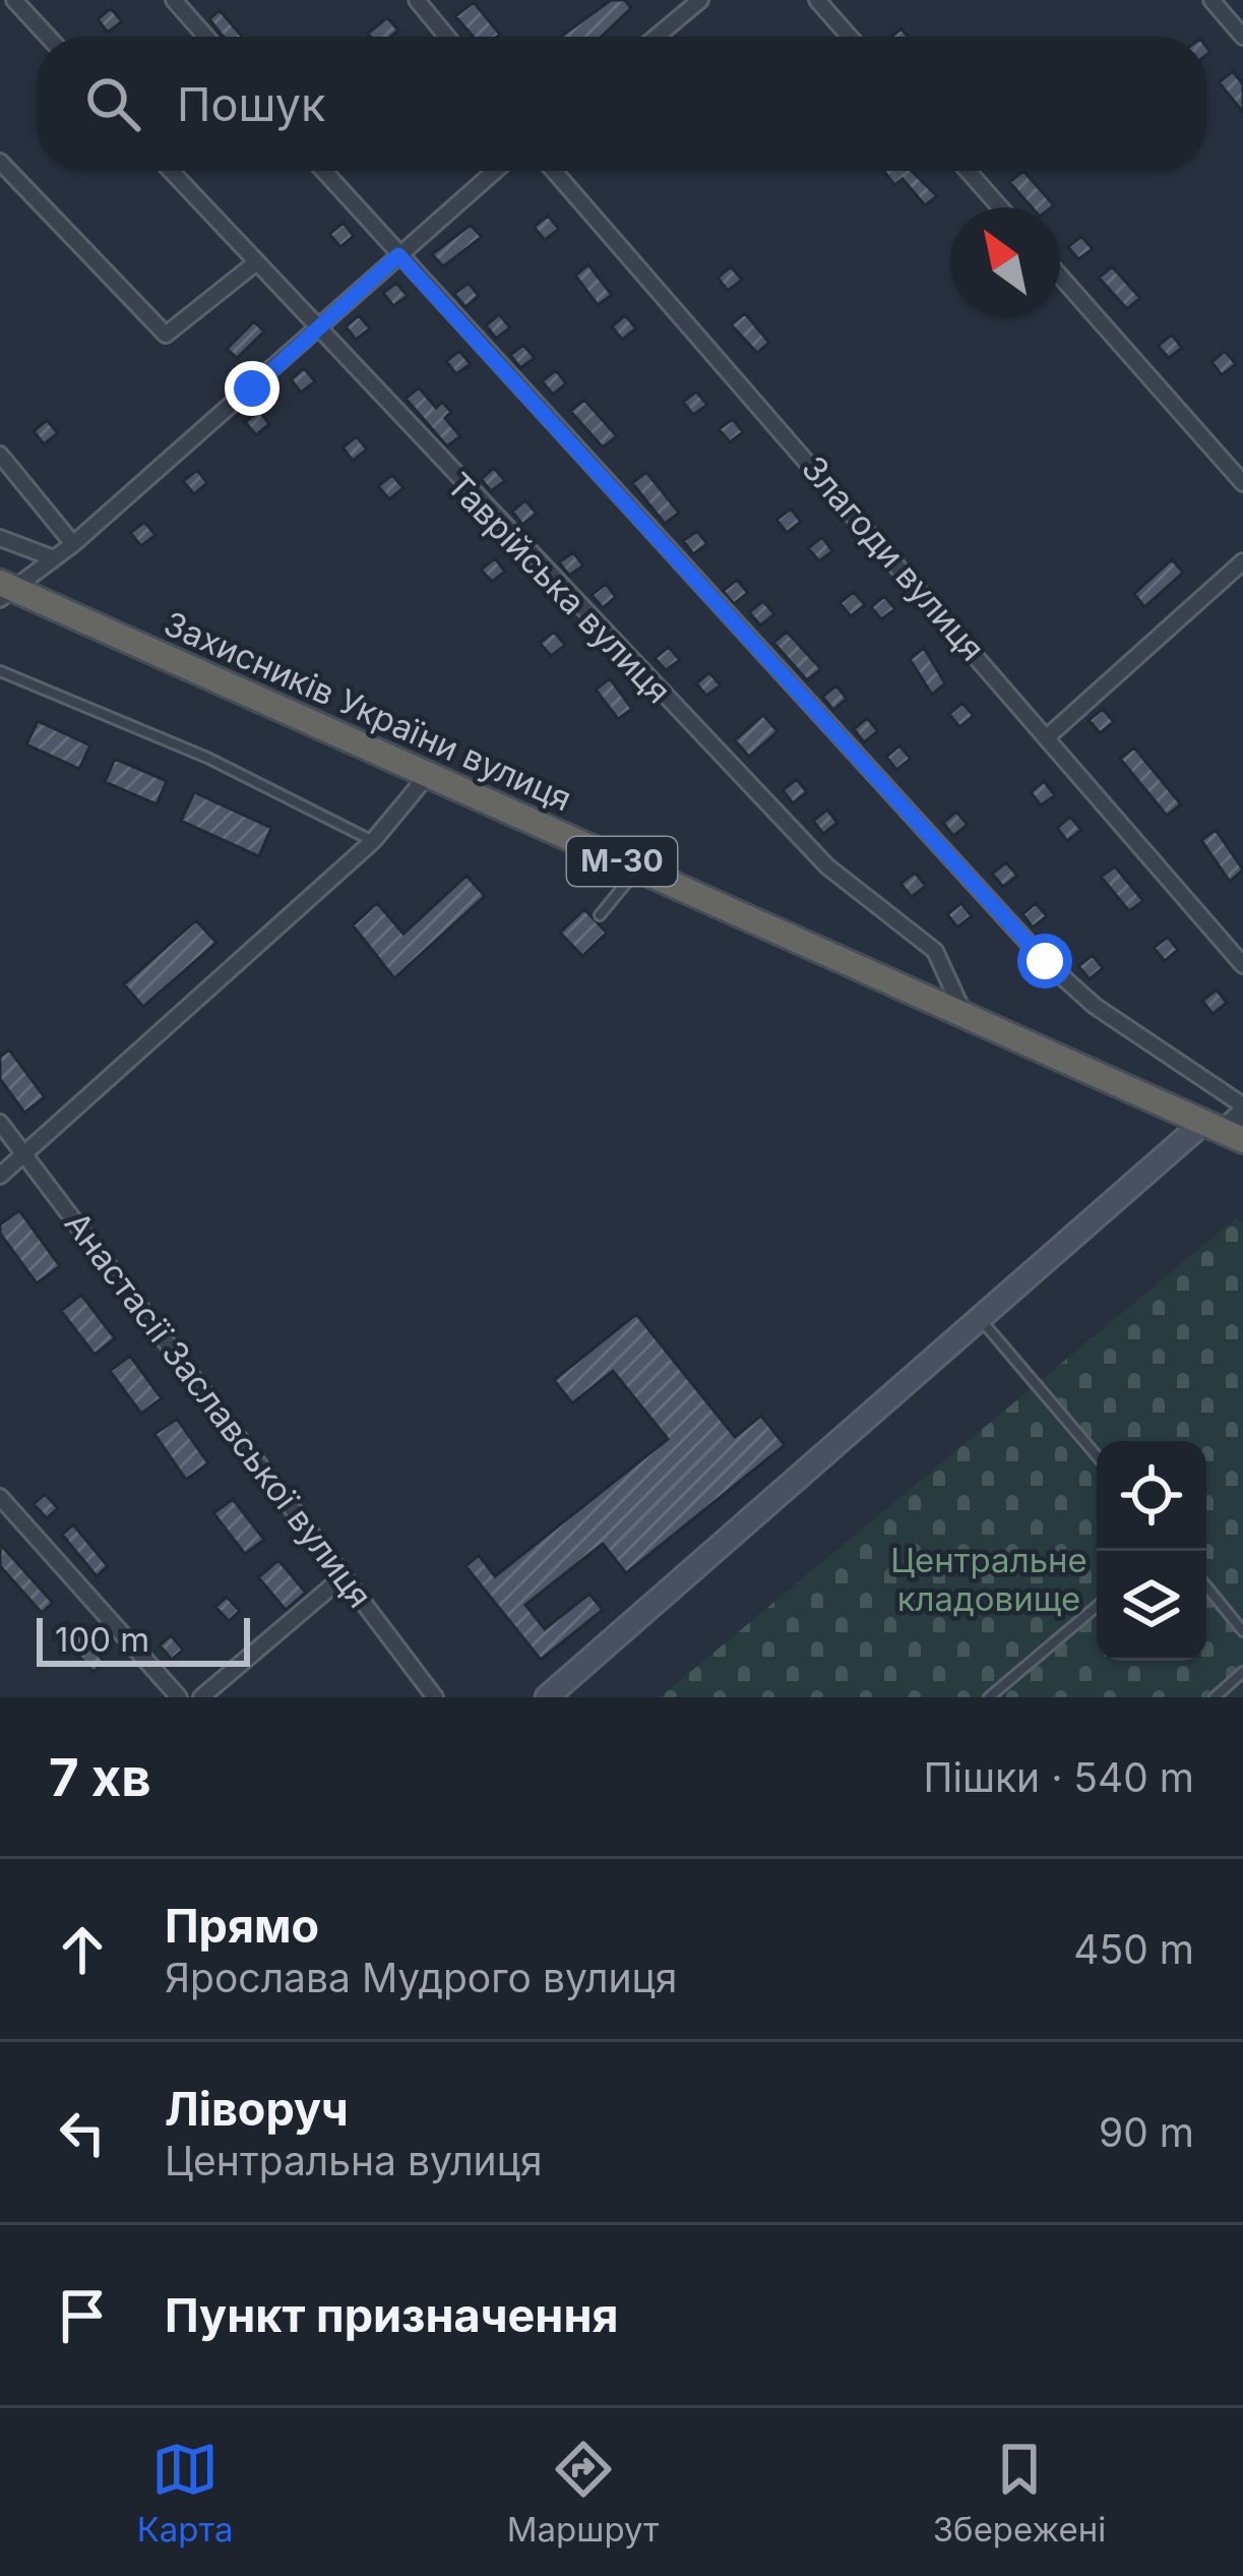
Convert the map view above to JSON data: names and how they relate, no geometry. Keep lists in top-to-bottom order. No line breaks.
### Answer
{"streets":{"highway":["Захисників України вулиця","М-30"],"street":["Злагоди вулиця","Таврійська вулиця","Анастасії Заславської вулиця"]},"crossings":[["Таврійська вулиця","Захисників України вулиця"]],"parks":["Центральне кладовище"],"scale_bar":"100 m","north":"top left","page":{"search":"Пошук","scale":"100 m","heading":["7 хв","Пішки · 540 m"],"list":[["Прямо","Ярослава Мудрого вулиця","450 m"],["Ліворуч","Центральна вулиця","90 m"],"Пункт призначення"],"nav":["Карта","Маршрут","Збережені"]}}
